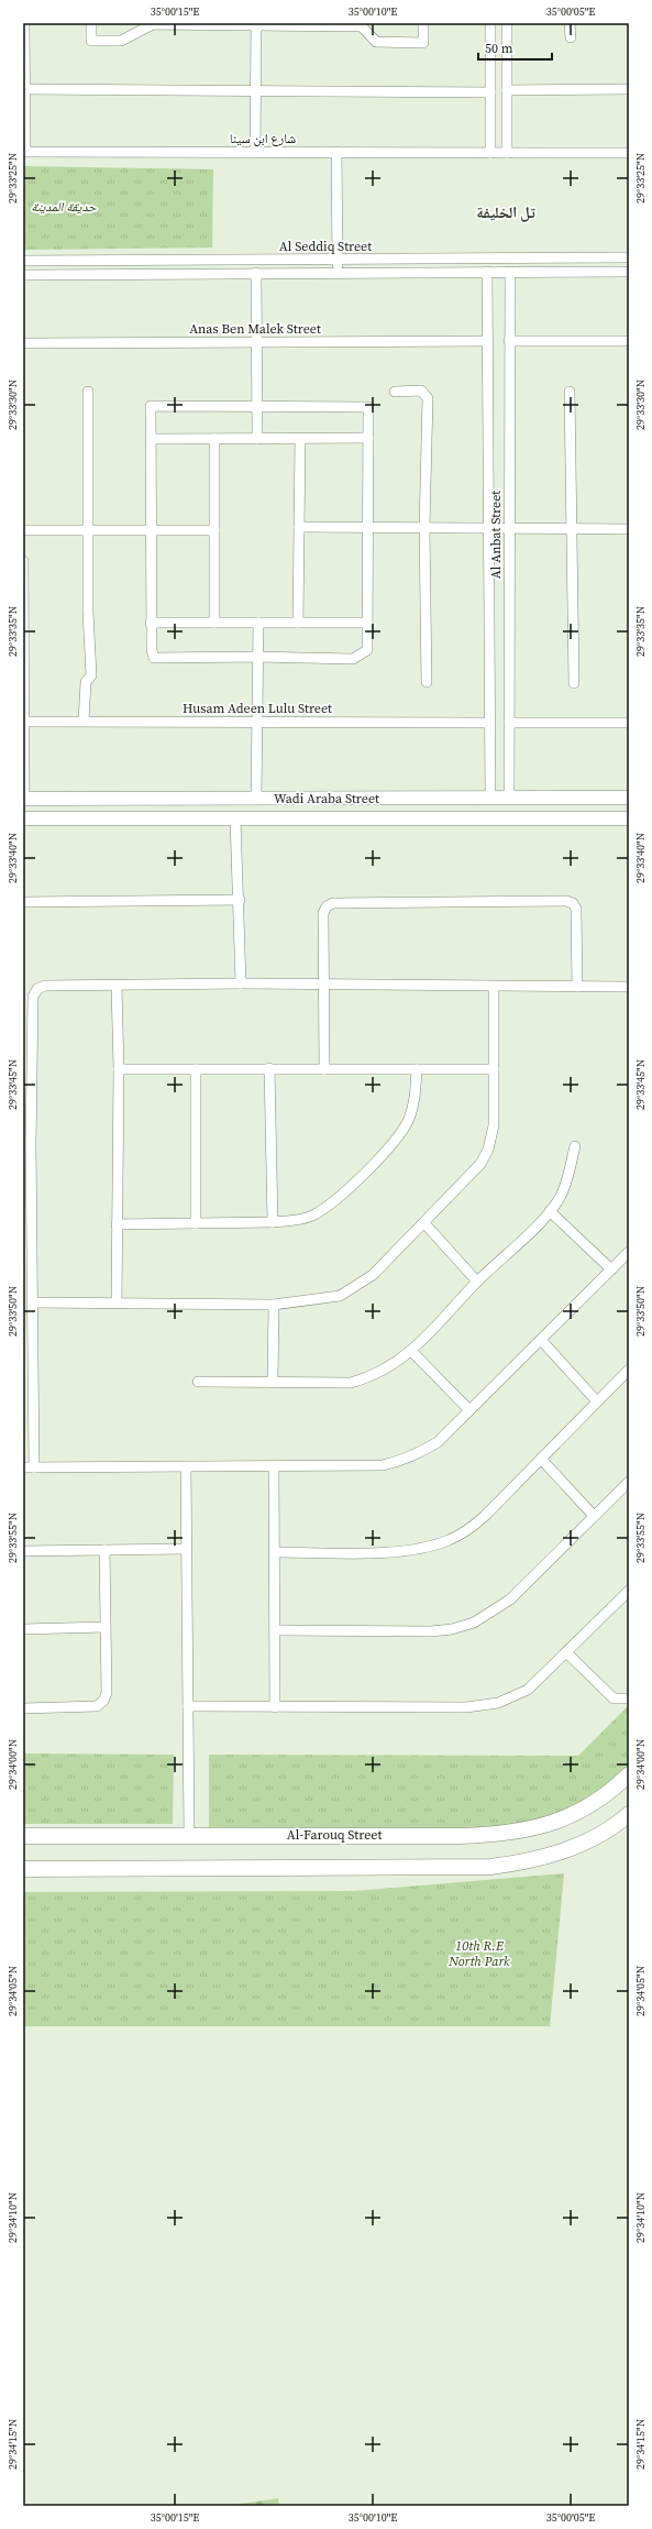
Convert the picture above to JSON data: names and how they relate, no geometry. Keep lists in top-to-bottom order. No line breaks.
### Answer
{"streets":{"main road":["Wadi Araba Street","Al-Farouq Street"],"street":["شارع ابن سينا","Al Seddiq Street","Anas Ben Malek Street","Al Anbat Street","Husam Adeen Lulu Street"]},"crossings":[["Al Seddiq Street","Al Anbat Street"],["Anas Ben Malek Street","Al Anbat Street"],["Al Anbat Street","Husam Adeen Lulu Street"],["Al Anbat Street","Wadi Araba Street"]],"districts":["تل الخليفة"],"parks":["حديقة المدينة","10th R.E North Park"],"scale_bar":"50 m","coordinates":["35°00'15\"E","35°00'10\"E","35°00'05\"E","29°33'25\"N","29°33'30\"N","29°33'35\"N","29°33'40\"N","29°33'45\"N","29°33'50\"N","29°33'55\"N","29°34'00\"N","29°34'05\"N","29°34'10\"N","29°34'15\"N"]}
